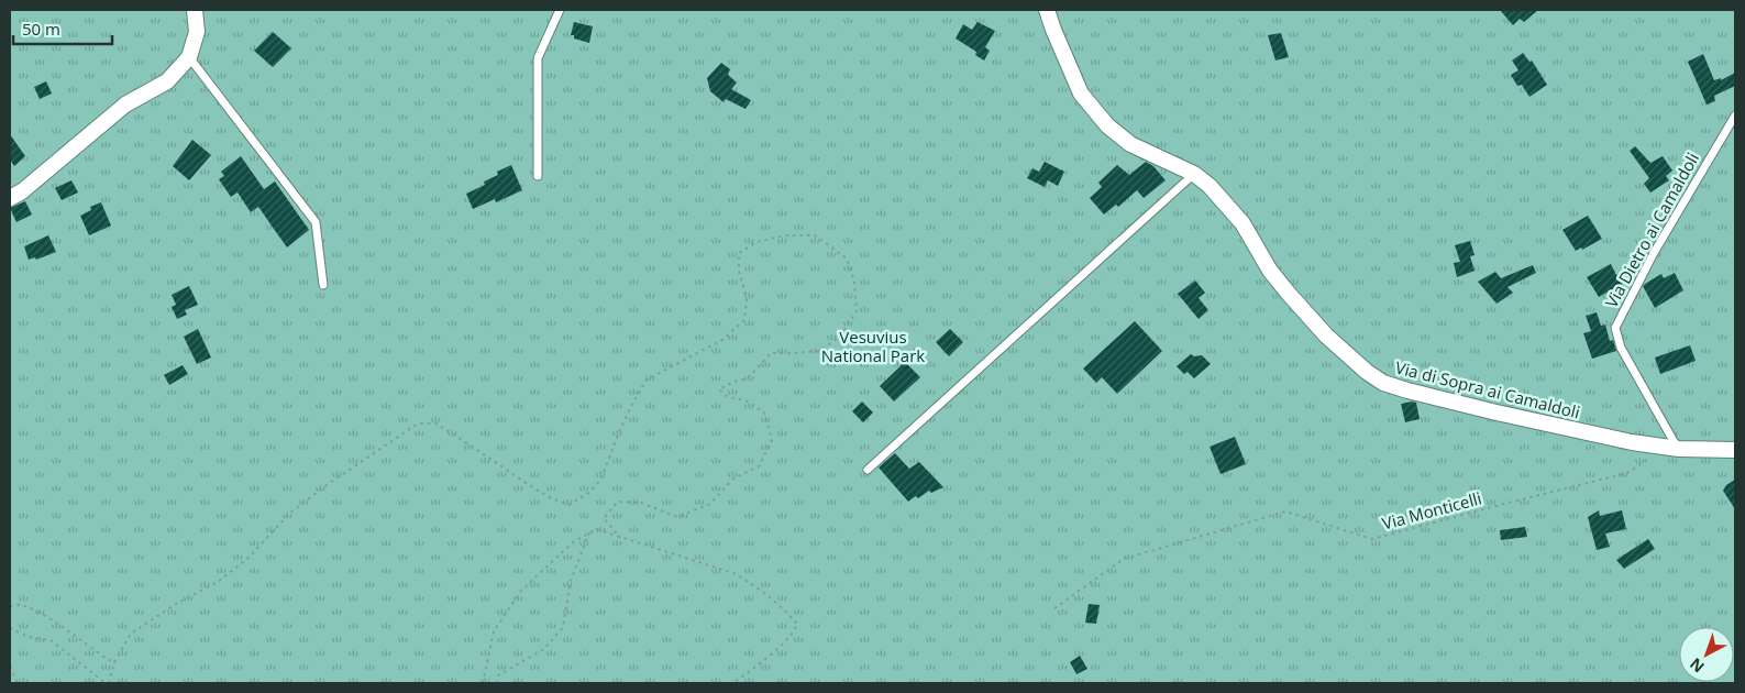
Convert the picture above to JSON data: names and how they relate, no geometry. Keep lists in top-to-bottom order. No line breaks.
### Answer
{"streets":{"street":["Via di Sopra ai Camaldoli"],"lane":["Via Dietro ai Camaldoli"],"path":["Via Monticelli"]},"crossings":[["Via Dietro ai Camaldoli","Via di Sopra ai Camaldoli"],["Via Dietro ai Camaldoli","Via Monticelli"],["Via di Sopra ai Camaldoli","Via Monticelli"]],"parks":["Vesuvius National Park"],"scale_bar":"50 m","north":"bottom left"}
